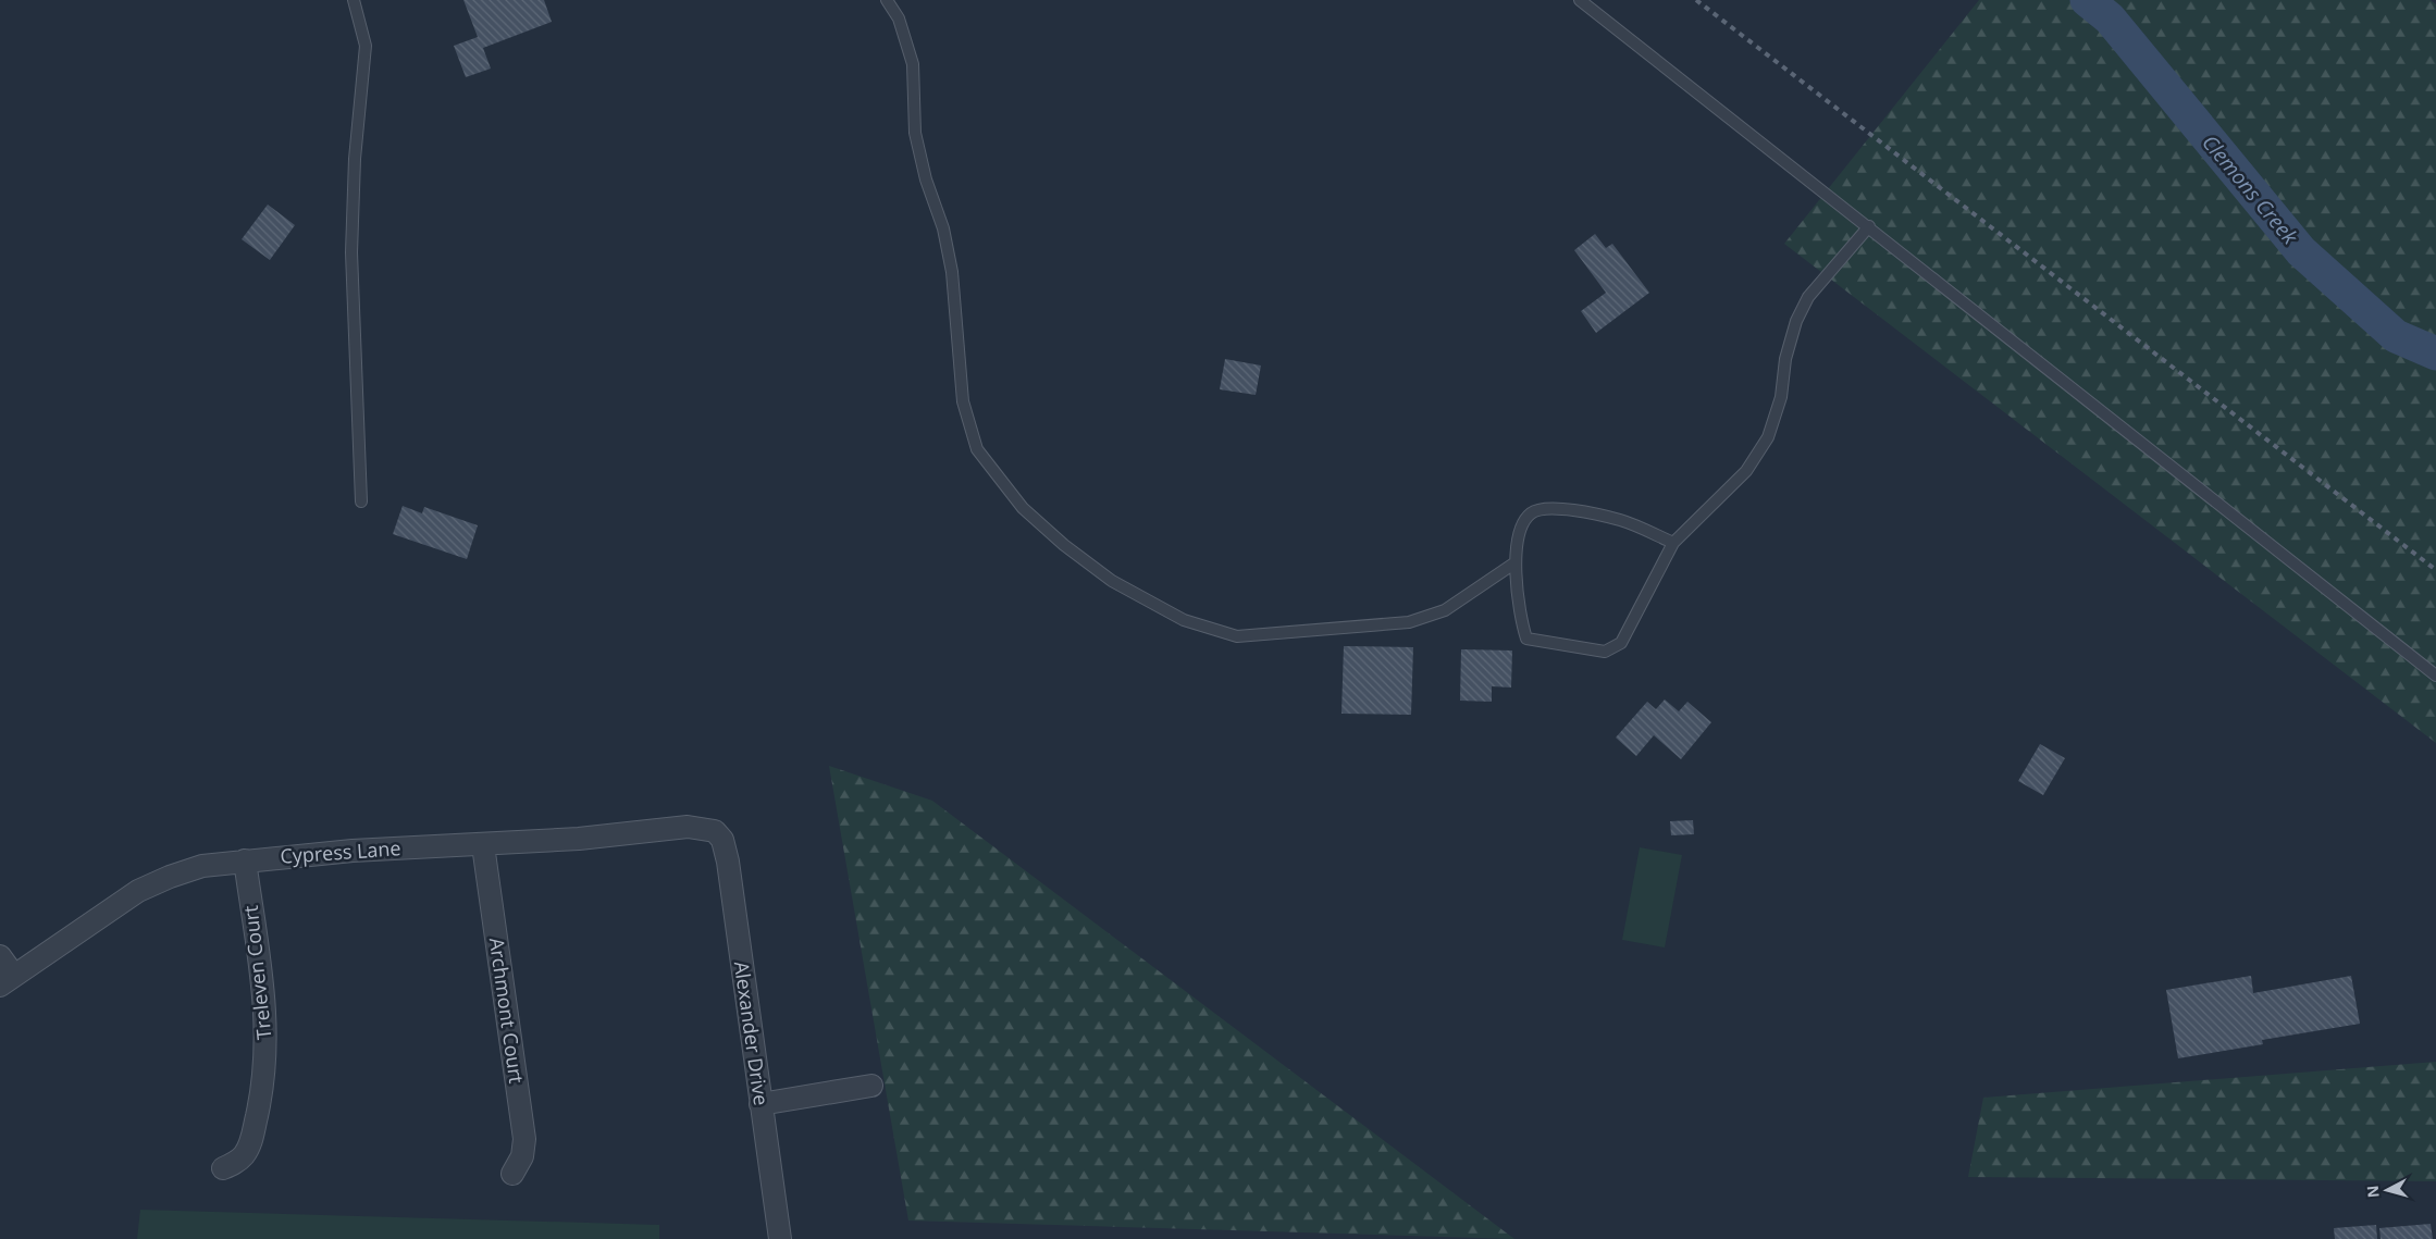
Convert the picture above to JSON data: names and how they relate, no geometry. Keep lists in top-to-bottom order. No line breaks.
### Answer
{"streets":{"street":["Cypress Lane","Treleven Court","Archmont Court","Alexander Drive"]},"crossings":[["Cypress Lane","Treleven Court"],["Cypress Lane","Archmont Court"],["Cypress Lane","Alexander Drive"]],"water":["Clemons Creek"],"north":"left"}
